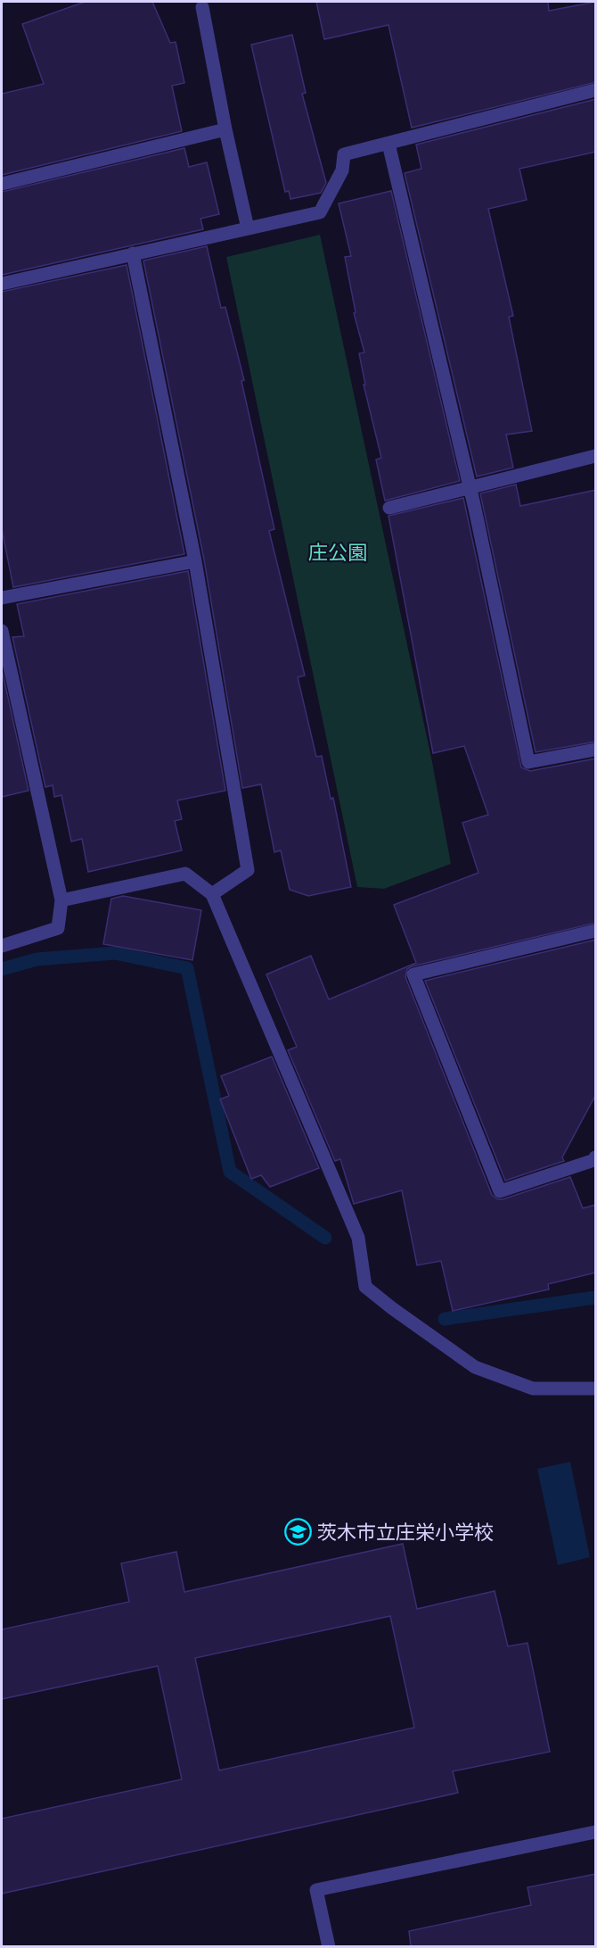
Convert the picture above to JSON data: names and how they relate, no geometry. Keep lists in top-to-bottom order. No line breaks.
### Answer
{"parks":["庄公園"],"places":{"school or university":["茨木市立庄栄小学校"]}}
